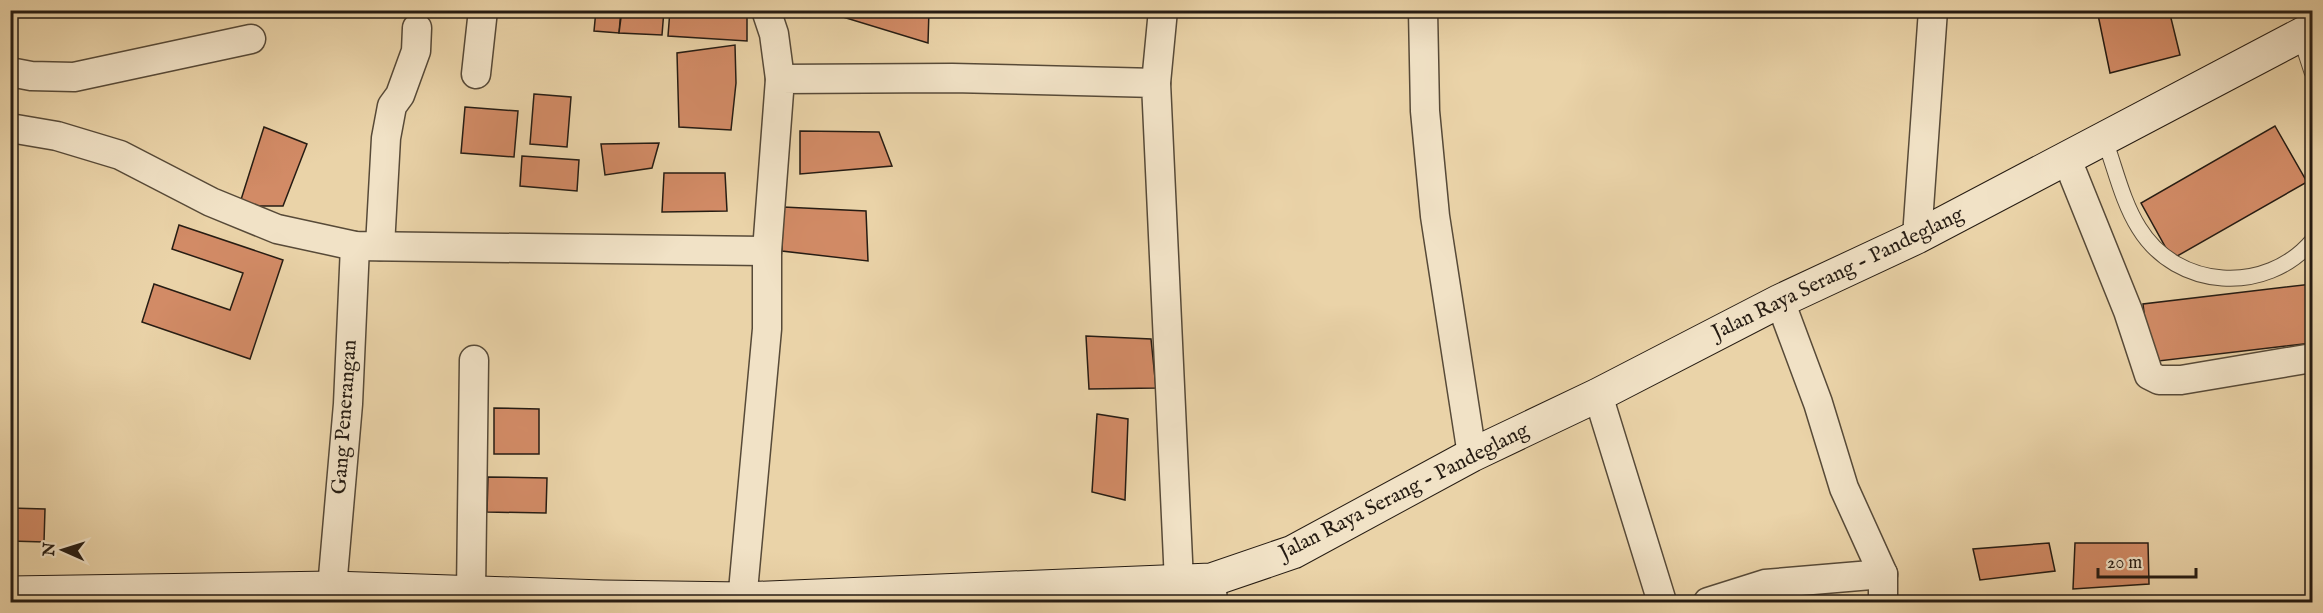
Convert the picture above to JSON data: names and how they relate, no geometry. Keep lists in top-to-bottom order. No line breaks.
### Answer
{"streets":{"main road":["Jalan Raya Serang - Pandeglang"],"street":["Gang Penerangan"]},"crossings":[["Jalan Raya Serang - Pandeglang","Gang Penerangan"]],"scale_bar":"20 m","north":"left"}
